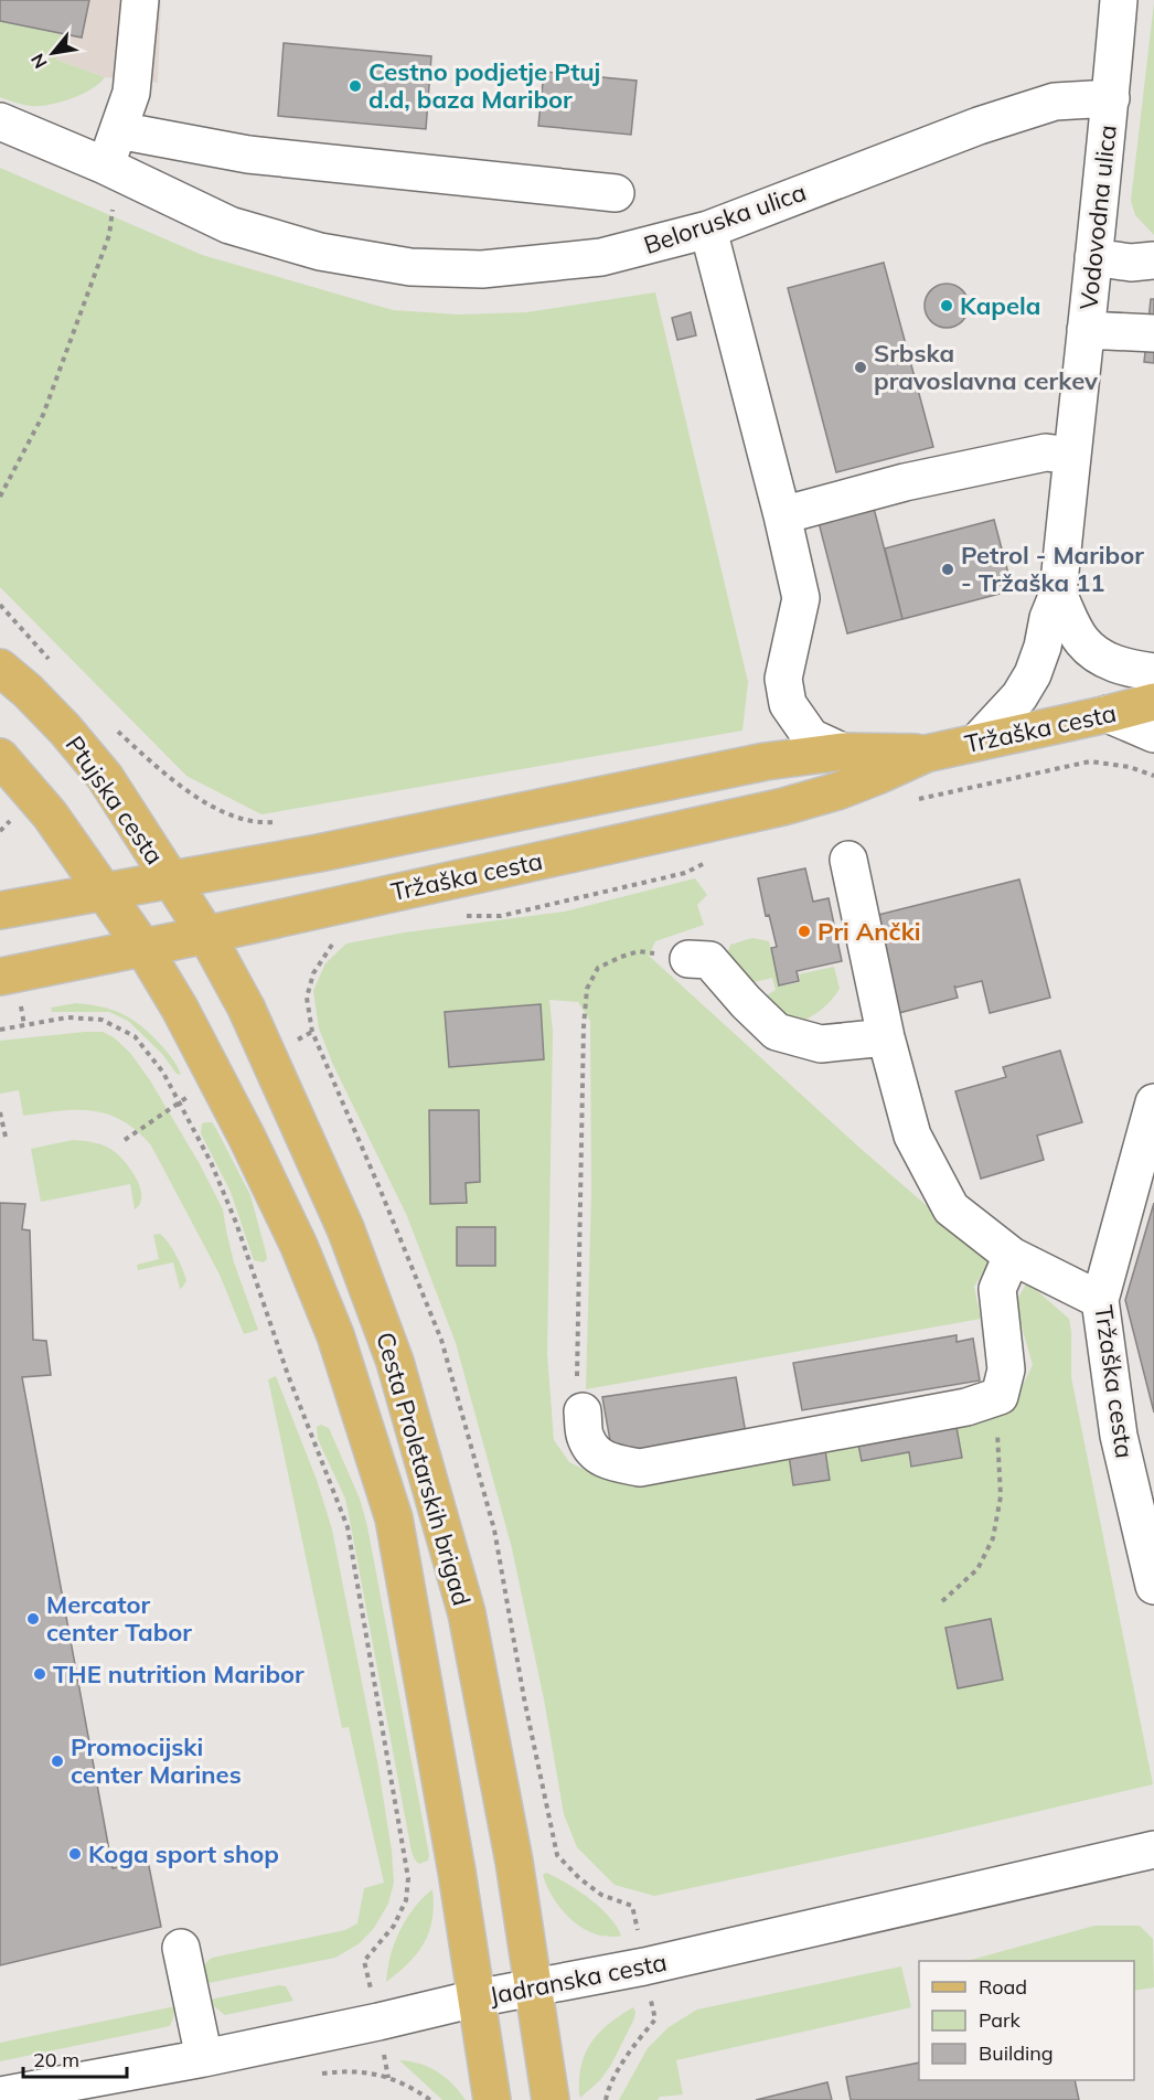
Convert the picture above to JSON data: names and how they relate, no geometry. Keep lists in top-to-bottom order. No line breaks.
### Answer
{"streets":{"main road":["Tržaška cesta","Ptujska cesta","Cesta Proletarskih brigad"],"street":["Vodovodna ulica","Beloruska ulica","Jadranska cesta"]},"crossings":[["Vodovodna ulica","Beloruska ulica"],["Vodovodna ulica","Tržaška cesta"],["Tržaška cesta","Ptujska cesta"],["Tržaška cesta","Cesta Proletarskih brigad"],["Ptujska cesta","Cesta Proletarskih brigad"],["Cesta Proletarskih brigad","Jadranska cesta"]],"places":["Cestno podjetje Ptuj d.d, baza Maribor","Kapela","Srbska pravoslavna cerkev","Petrol - Maribor - Tržaška 11","Pri Ančki","Mercator center Tabor","THE nutrition Maribor","Promocijski center Marines","Koga sport shop"],"legend":["Road","Park","Building"],"scale_bar":"20 m","north":"bottom left"}
